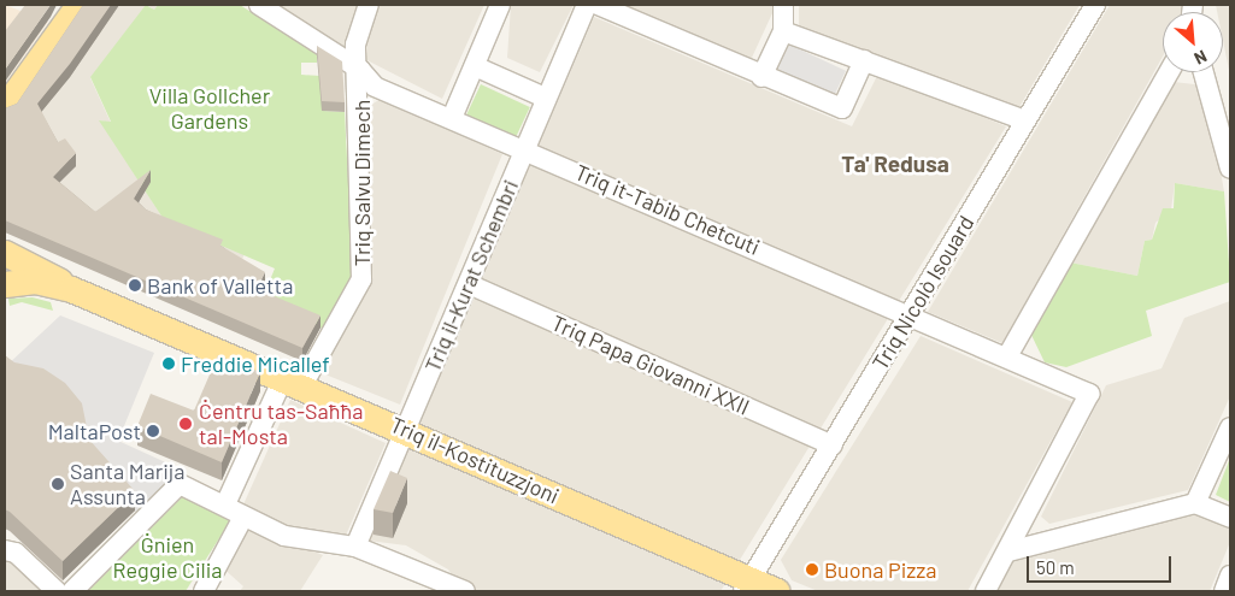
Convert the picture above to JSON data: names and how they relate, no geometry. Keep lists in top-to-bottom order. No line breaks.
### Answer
{"streets":{"main road":["Triq il-Kostituzzjoni"],"street":["Triq Salvu Dimech","Triq it-Tabib Chetcuti","Triq il-Kurat Schembri","Triq Nicolò Isouard","Triq Papa Giovanni XXII"]},"crossings":[["Triq Salvu Dimech","Triq it-Tabib Chetcuti"],["Triq Salvu Dimech","Triq il-Kostituzzjoni"],["Triq it-Tabib Chetcuti","Triq il-Kurat Schembri"],["Triq it-Tabib Chetcuti","Triq Nicolò Isouard"],["Triq il-Kurat Schembri","Triq Papa Giovanni XXII"],["Triq il-Kurat Schembri","Triq il-Kostituzzjoni"],["Triq Nicolò Isouard","Triq Papa Giovanni XXII"],["Triq Nicolò Isouard","Triq il-Kostituzzjoni"]],"districts":["Ta' Redusa"],"parks":["Villa Gollcher Gardens","Ġnien Reggie Cilia"],"places":["Bank of Valletta","Freddie Micallef","Ċentru tas-Saħħa tal-Mosta","MaltaPost","Santa Marija Assunta","Buona Pizza"],"scale_bar":"50 m","north":"bottom right"}
